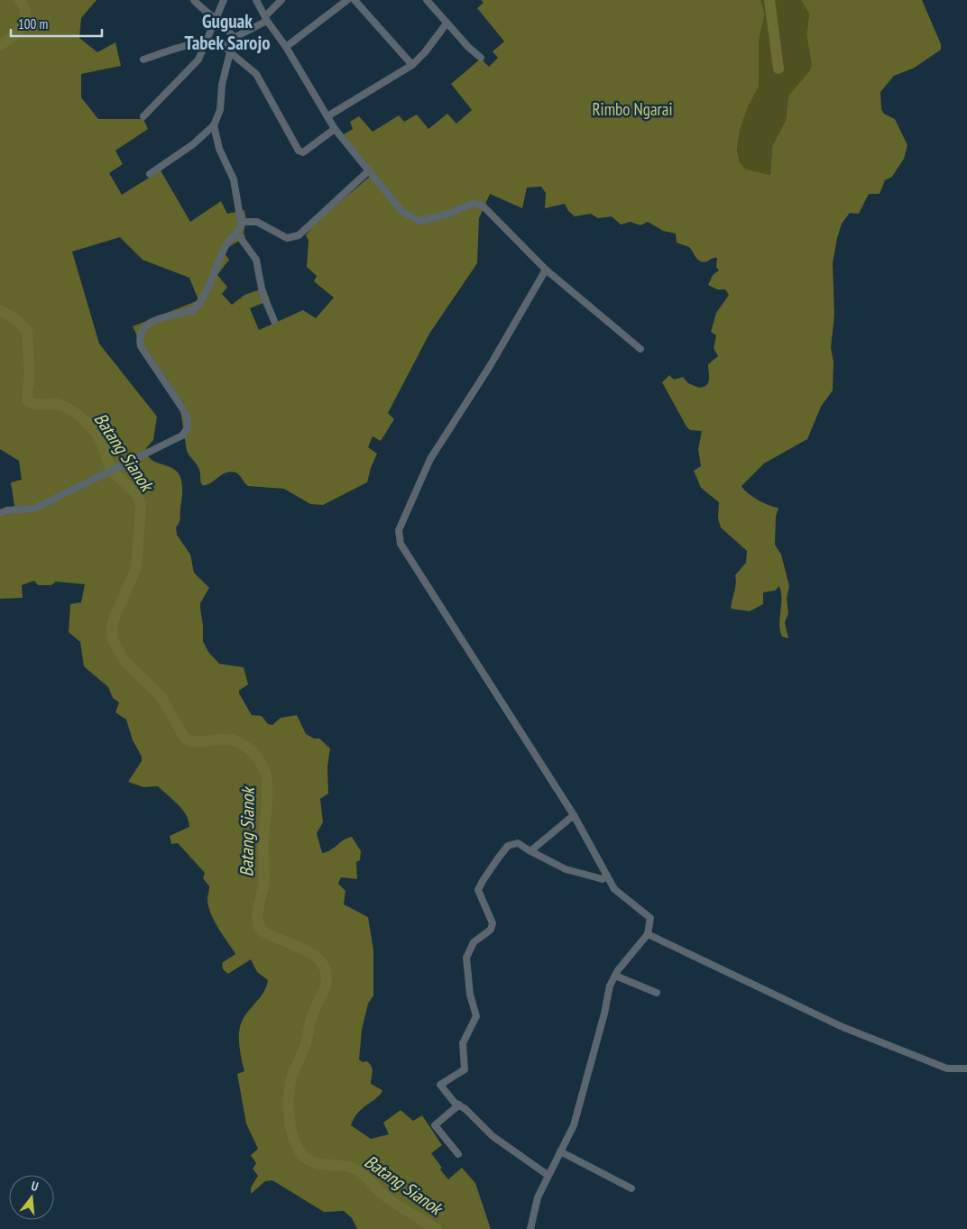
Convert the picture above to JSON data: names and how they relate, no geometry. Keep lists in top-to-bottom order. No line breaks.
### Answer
{"districts":["Guguak Tabek Sarojo"],"water":["Batang Sianok"],"parks":["Rimbo Ngarai"],"scale_bar":"100 m","north":"top"}
